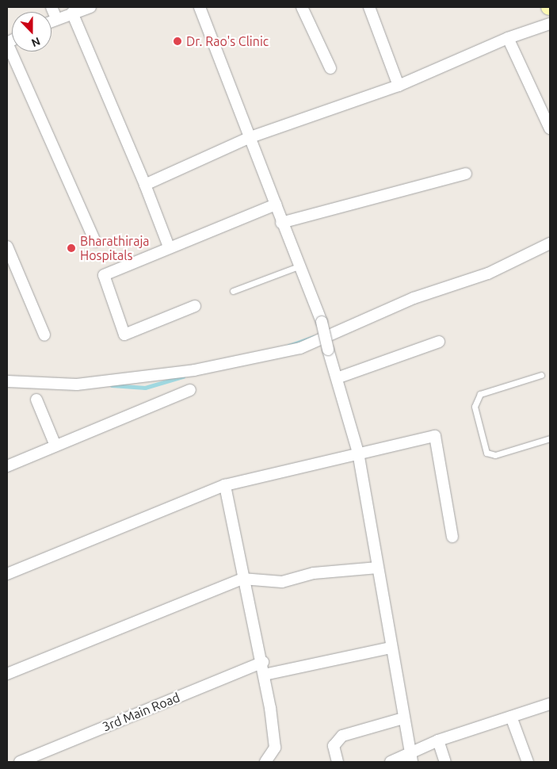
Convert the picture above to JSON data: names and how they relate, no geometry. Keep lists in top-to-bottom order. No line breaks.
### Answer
{"streets":{"street":["3rd Main Road"]},"places":["Dr. Rao's Clinic","Bharathiraja Hospitals"],"north":"bottom"}
